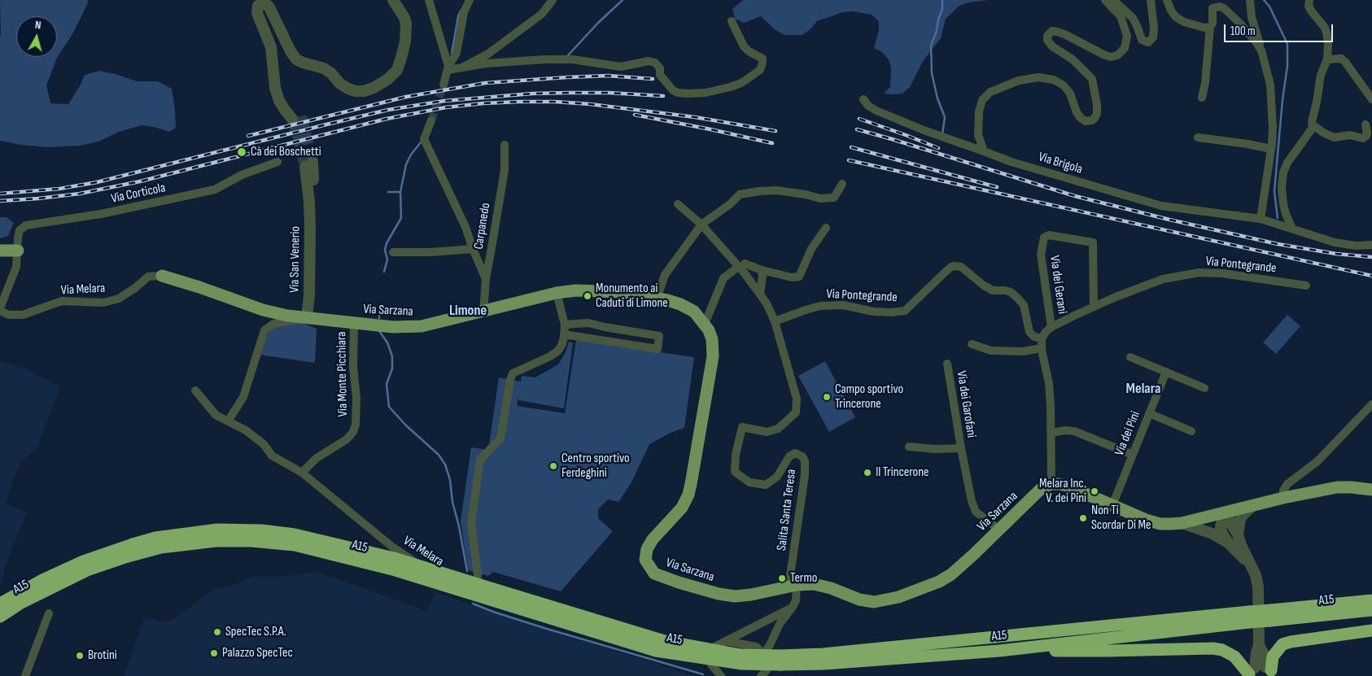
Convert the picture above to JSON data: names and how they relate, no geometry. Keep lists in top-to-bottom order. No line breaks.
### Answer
{"streets":{"highway":["A15"],"main road":["Via Sarzana"],"street":["Via Brigola","Via Corticola","Carpanedo","Via San Venerio","Via Pontegrande","Via dei Gerani","Via Melara","Via Monte Picchiara","Via dei Garofani","Via dei Pini","Salita Santa Teresa"]},"crossings":[["Via Corticola","Via Melara"],["Carpanedo","Via Sarzana"],["Via San Venerio","Via Sarzana"],["Via Pontegrande","Via dei Gerani"],["Via Pontegrande","Salita Santa Teresa"],["Via Melara","Via Sarzana"],["Via Melara","Via Monte Picchiara"],["Via Sarzana","Via Monte Picchiara"],["Via Sarzana","Via dei Garofani"],["Via Sarzana","Salita Santa Teresa"]],"districts":["Limone","Melara"],"places":["Cà dei Boschetti","Monumento ai Caduti di Limone","Campo sportivo Trincerone","Centro sportivo Ferdeghini","Il Trincerone","Melara Inc. V. dei Pini","Non Ti Scordar Di Me","Termo","SpecTec S.P.A.","Palazzo SpecTec","Brotini"],"scale_bar":"100 m","north":"top"}
